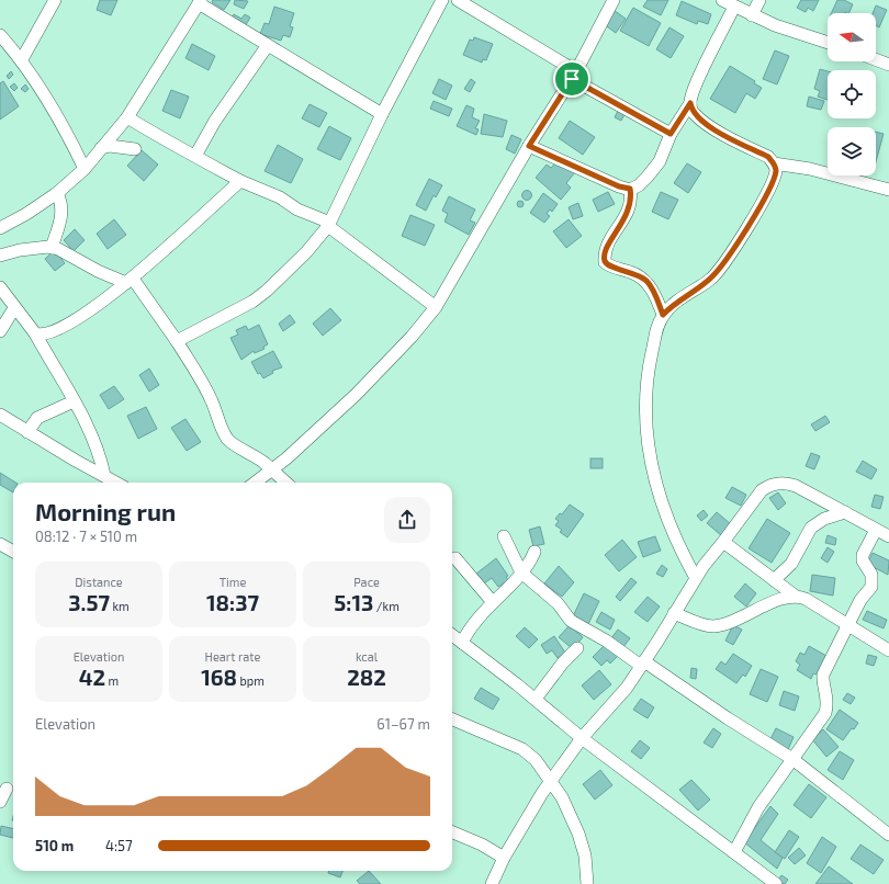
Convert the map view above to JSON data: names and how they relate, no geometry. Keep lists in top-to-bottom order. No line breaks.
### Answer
{"north":"left","page":{"heading":["Morning run","08:12 · 7 × 510 m"],"stats":[["Distance","3.57 km"],["Time","18:37"],["Pace","5:13 /km"],["Elevation","42 m"],["Heart rate","168 bpm"],["kcal","282"]],"chart":["Elevation","61–67 m"],"list":[{"name":"510 m","note":"4:57"}]}}
